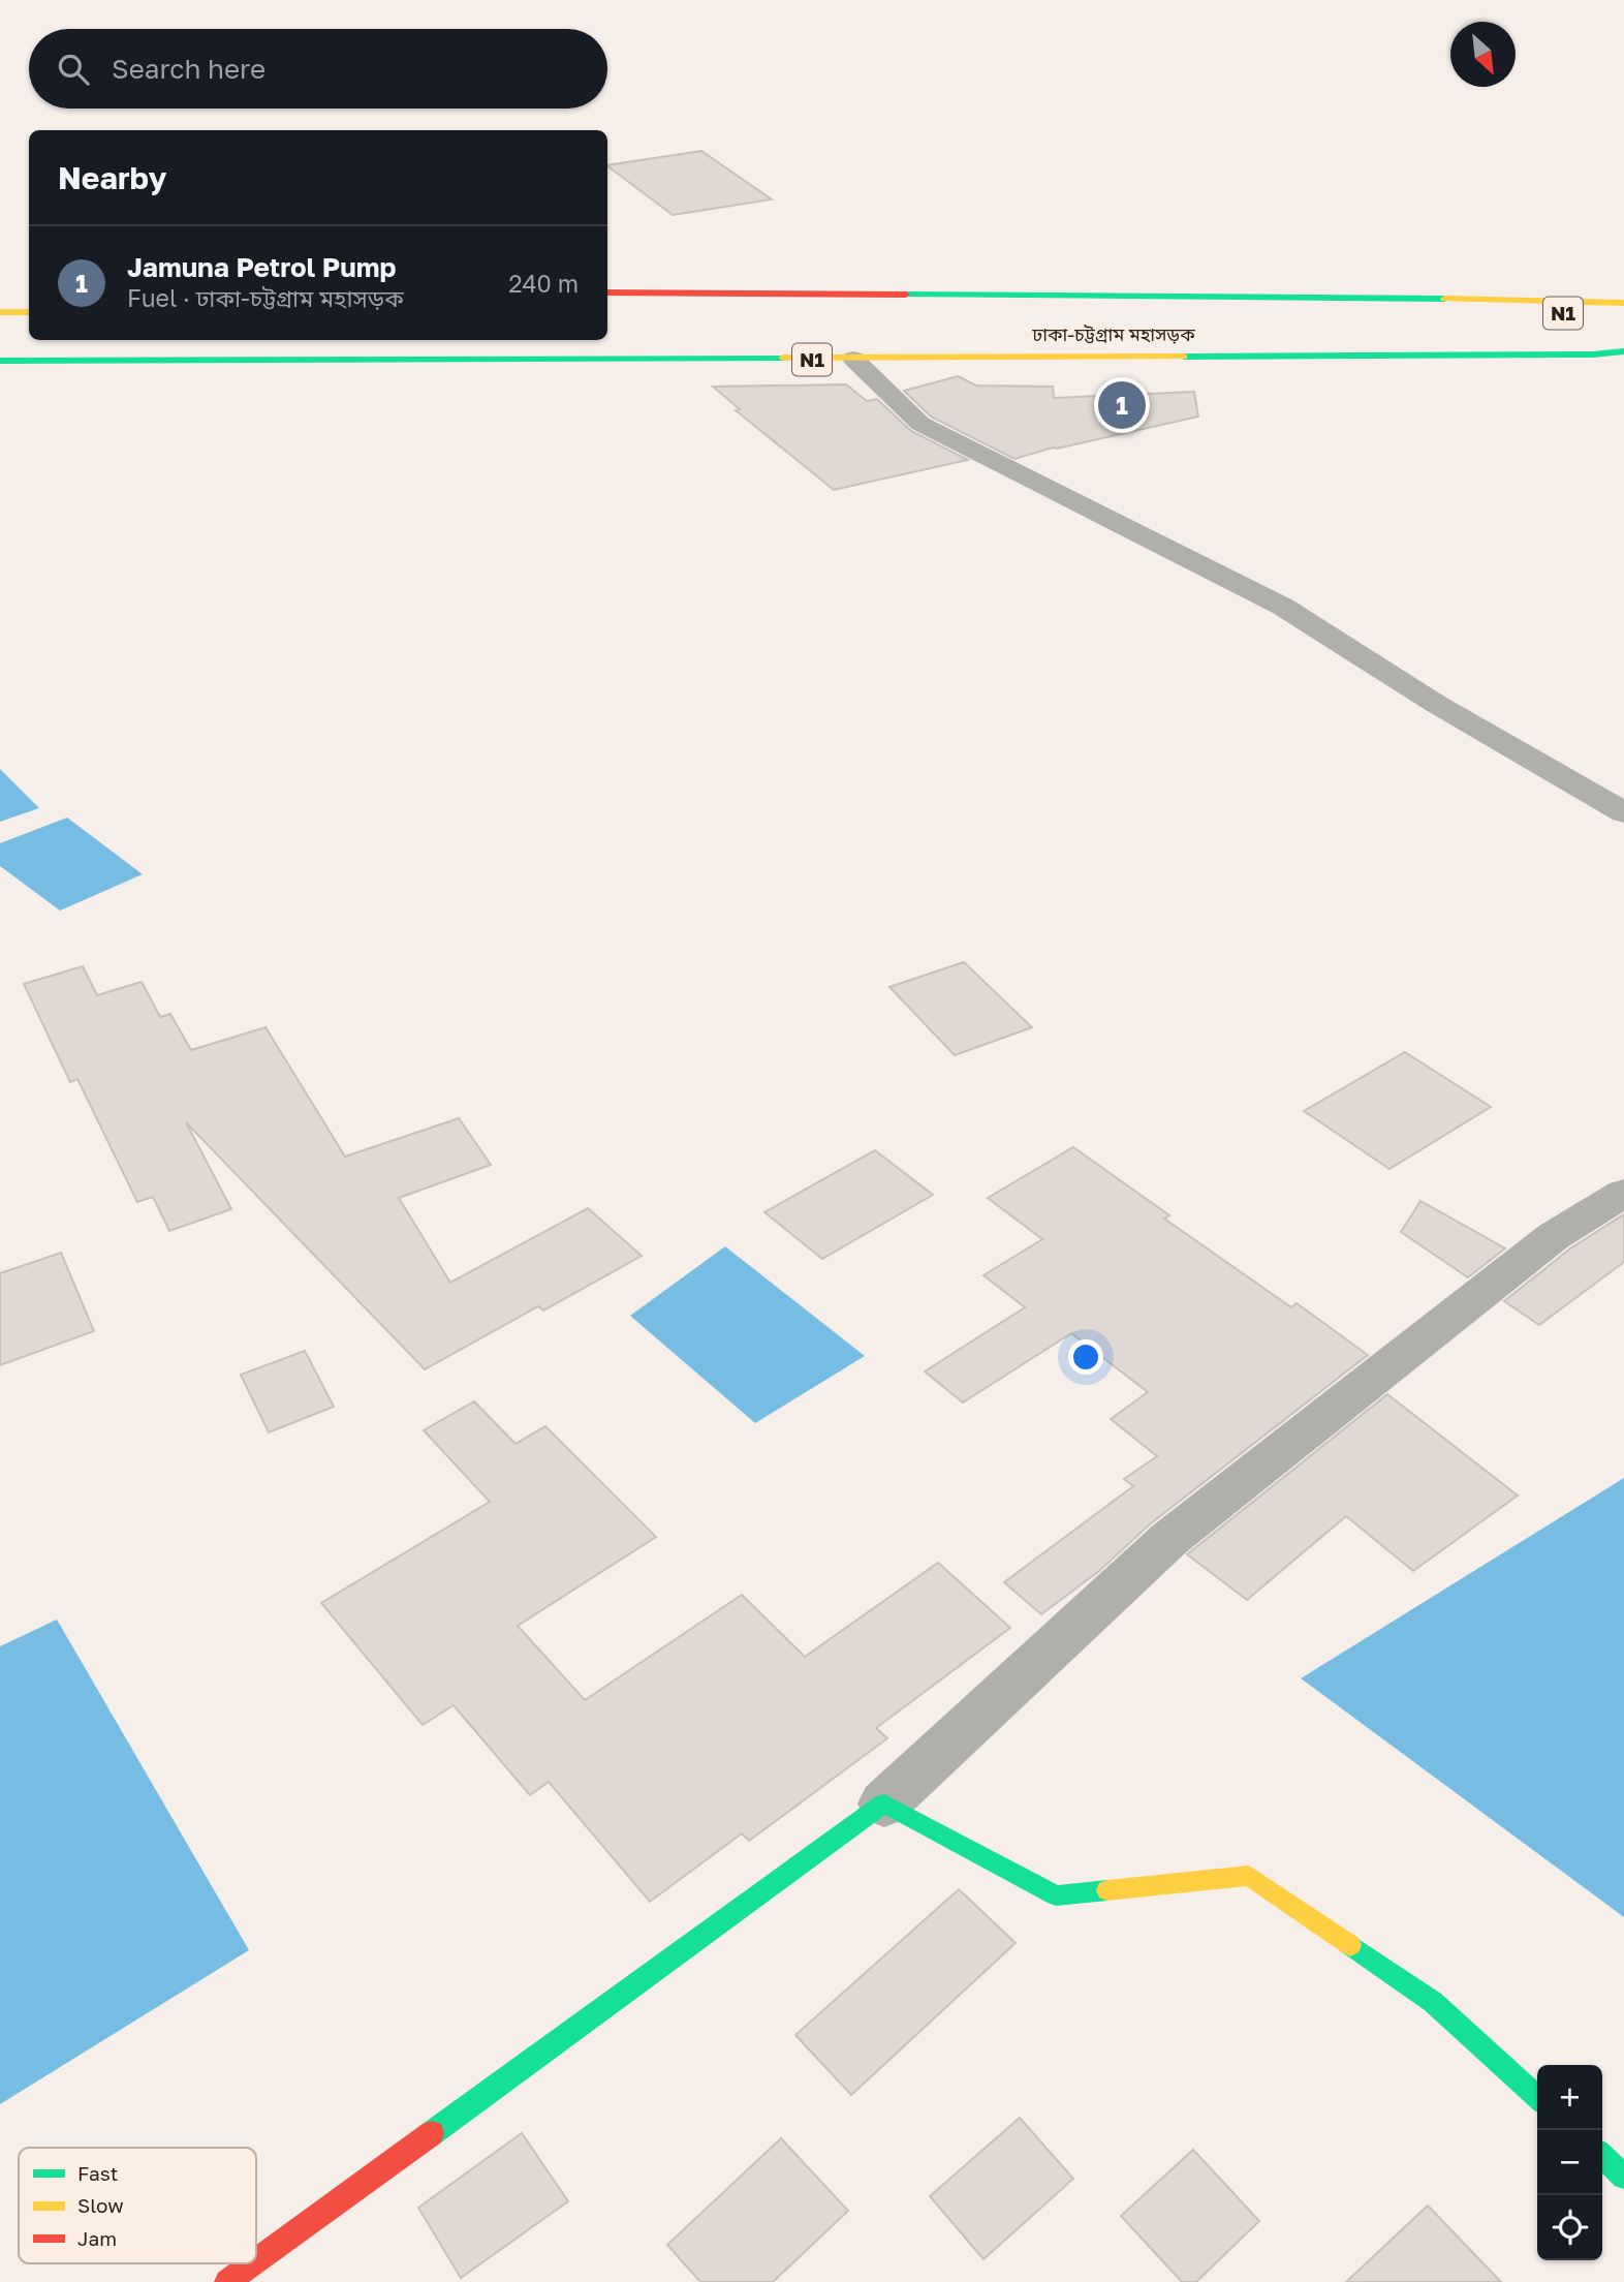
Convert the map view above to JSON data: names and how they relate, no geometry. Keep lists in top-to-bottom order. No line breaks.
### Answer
{"streets":{"main road":["N1","ঢাকা-চট্টগ্রাম মহাসড়ক"]},"legend":["Fast","Slow","Jam"],"north":"bottom right","page":{"search":"Search here","heading":"Nearby","list":[{"mark":"1","name":"Jamuna Petrol Pump","note":"Fuel · ঢাকা-চট্টগ্রাম মহাসড়ক","value":"240 m"}],"pins":"1","map_buttons":["+","−"]}}
